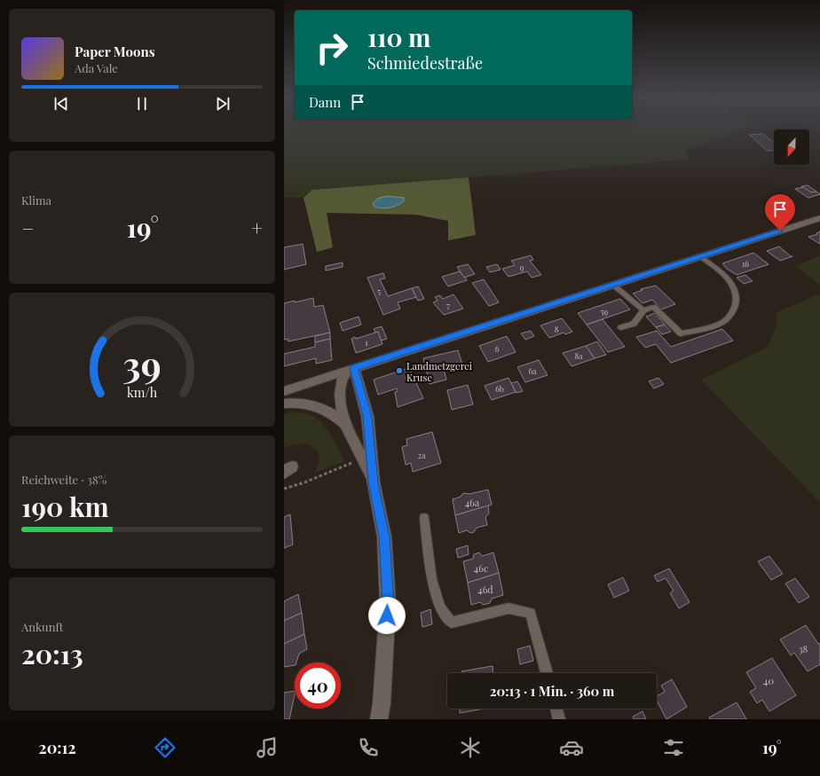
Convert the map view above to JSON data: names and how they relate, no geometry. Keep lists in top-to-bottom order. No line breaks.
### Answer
{"places":["Landmetzgerei Kruse"],"house_numbers":["16","9","5","7","59","8","1","6","8a","6a","6b","2a","46a","46c","46d","38","40"],"north":"bottom","page":{"turn":["110 m","Schmiedestraße"],"song":["Paper Moons","Ada Vale"],"then":"Dann","tile":["Klima",["Reichweite · 38%","190 km"],["Ankunft","20:13"]],"heat":["−","19°","+"],"limit":"40","trip":"20:13 · 1 Min. · 360 m","tabs":["20:12","19°"],"gauge":["39","km/h"]}}
